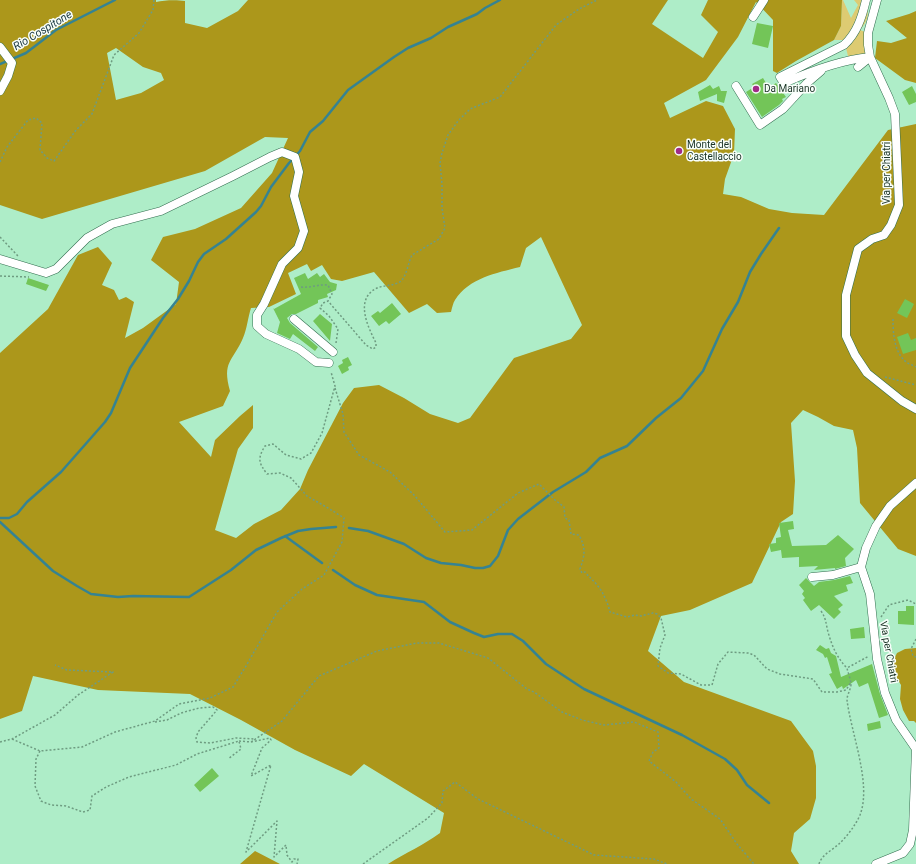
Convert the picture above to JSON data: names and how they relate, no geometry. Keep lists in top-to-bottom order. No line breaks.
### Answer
{"streets":{"street":["Via per Chiatri"]},"water":["Rio Cospitone"],"places":["Da Mariano","Monte del Castellaccio"]}
